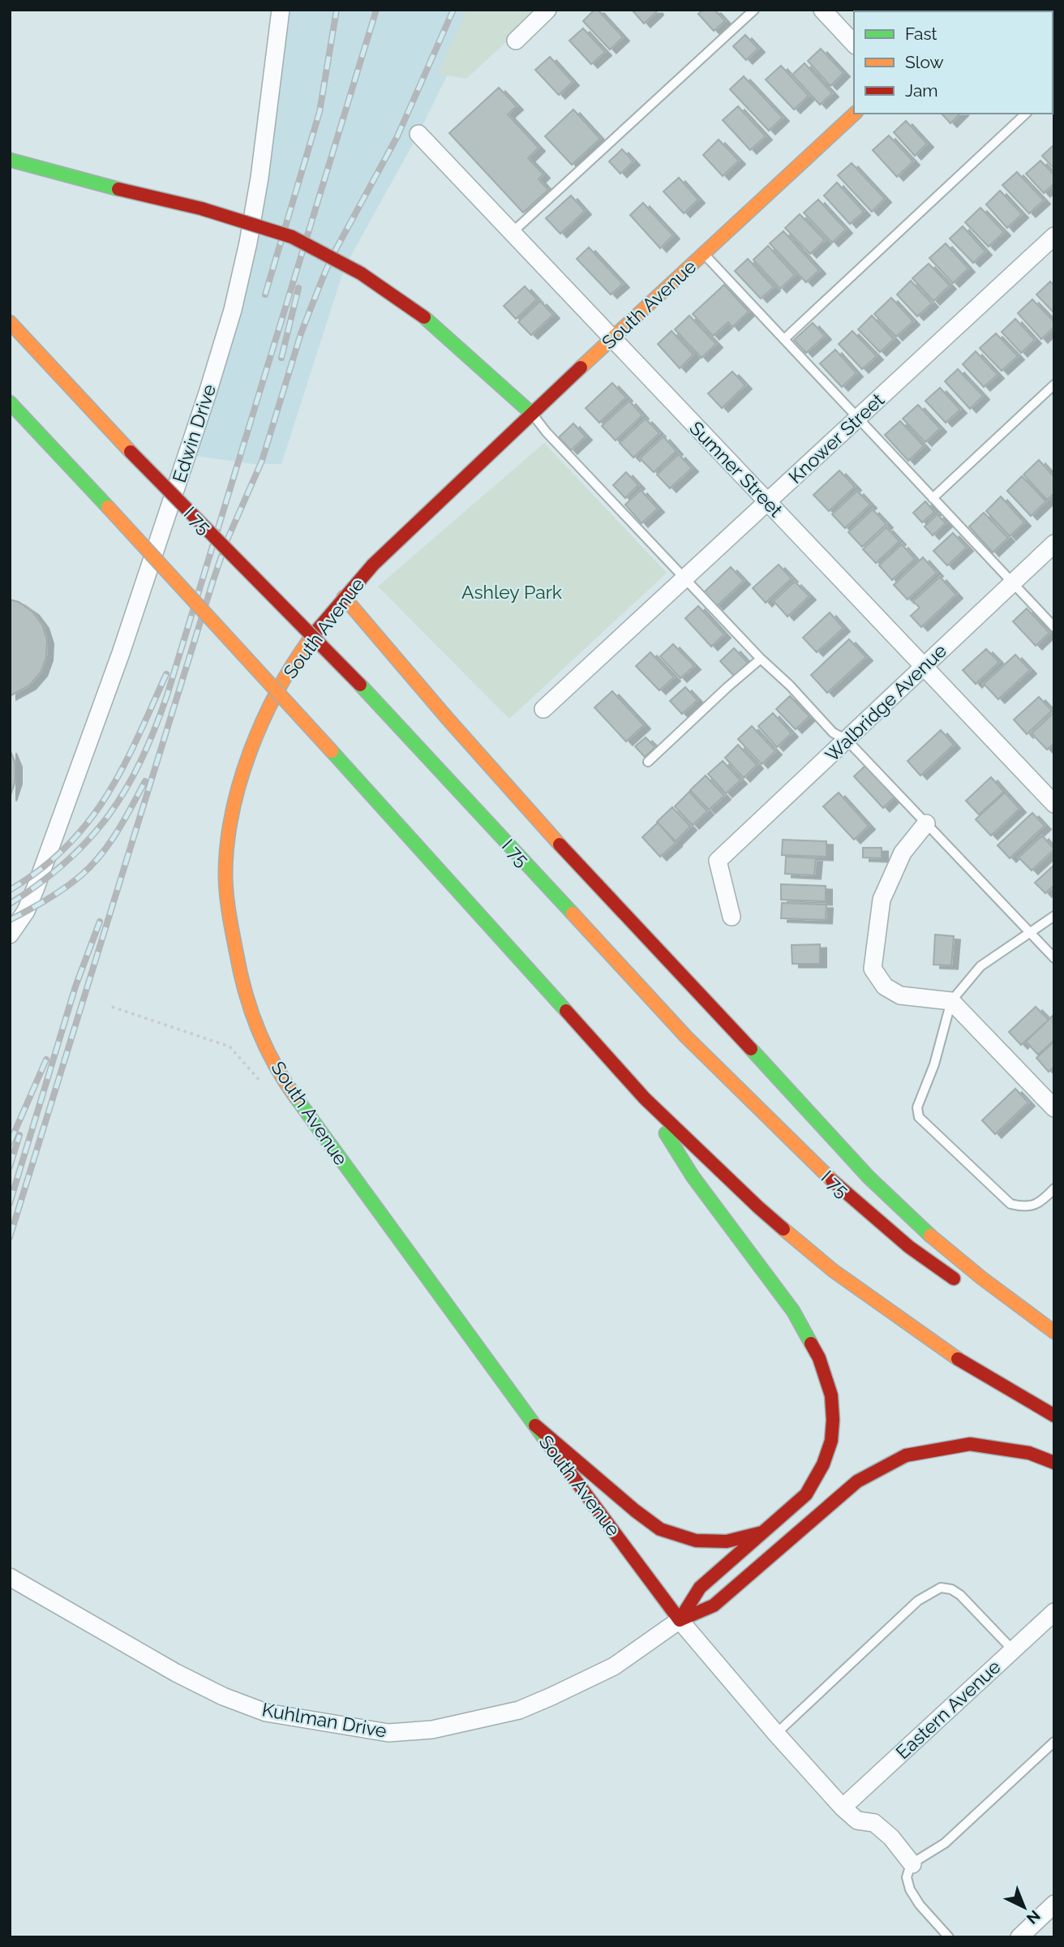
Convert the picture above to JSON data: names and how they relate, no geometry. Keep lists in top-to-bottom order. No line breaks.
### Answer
{"streets":{"main road":["South Avenue","I 75"],"street":["Edwin Drive","Knower Street","Sumner Street","Walbridge Avenue","Eastern Avenue","Kuhlman Drive"]},"crossings":[["South Avenue","Sumner Street"],["South Avenue","Eastern Avenue"],["South Avenue","Kuhlman Drive"],["Knower Street","Sumner Street"],["Sumner Street","Walbridge Avenue"]],"parks":["Ashley Park"],"legend":["Fast","Slow","Jam"],"north":"bottom right"}
